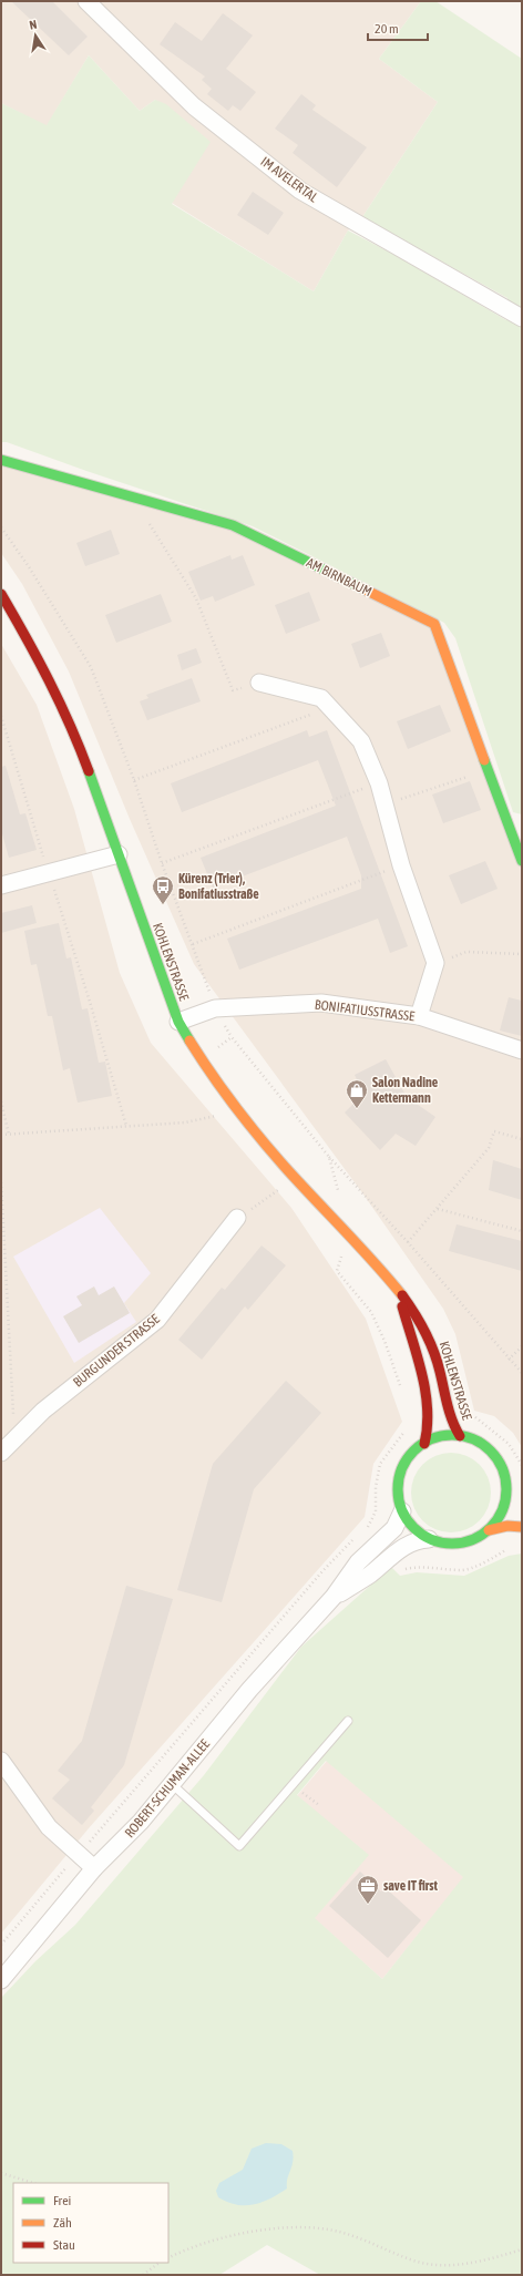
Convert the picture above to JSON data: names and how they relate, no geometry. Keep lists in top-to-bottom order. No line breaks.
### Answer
{"streets":{"main road":["AM BIRNBAUM","KOHLENSTRASSE"],"street":["IM AVELERTAL","BONIFATIUSSTRASSE","BURGUNDER STRASSE","ROBERT-SCHUMAN-ALLEE"]},"crossings":[["KOHLENSTRASSE","BONIFATIUSSTRASSE"],["KOHLENSTRASSE","ROBERT-SCHUMAN-ALLEE"]],"places":{"bus stop":["Kürenz (Trier), Bonifatiusstraße"],"shop":["Salon Nadine Kettermann"],"office":["save IT first"]},"legend":["Frei","Zäh","Stau"],"scale_bar":"20 m","north":"top"}
